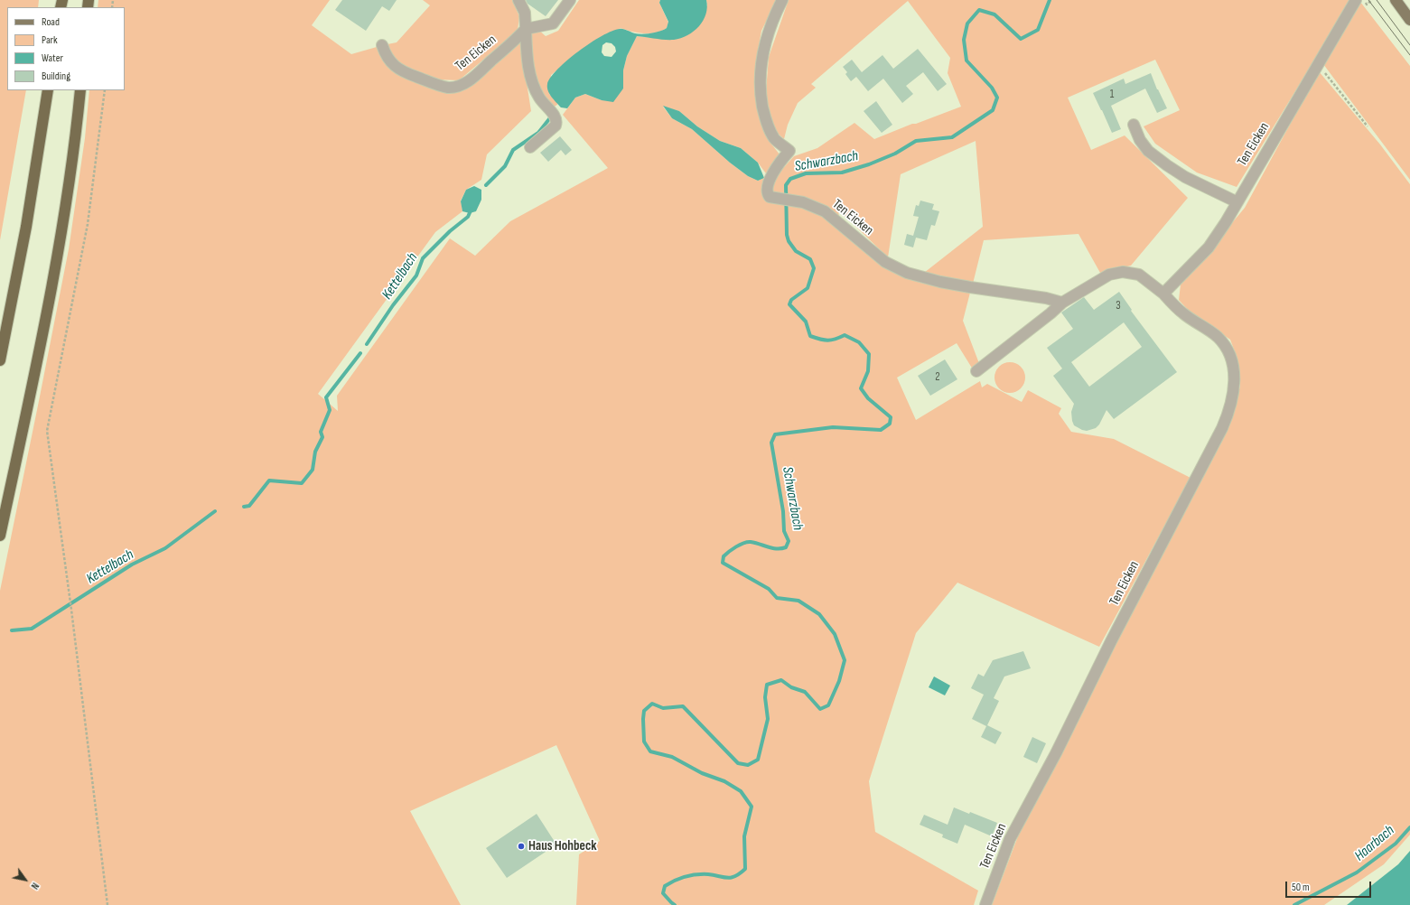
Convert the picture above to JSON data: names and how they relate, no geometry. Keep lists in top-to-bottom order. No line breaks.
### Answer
{"streets":{"lane":["Ten Eicken"]},"water":["Schwarzbach","Kettelbach","Haarbach"],"places":["Haus Hohbeck"],"house_numbers":["1","3","2"],"legend":["Road","Park","Water","Building"],"scale_bar":"50 m","north":"bottom right"}
